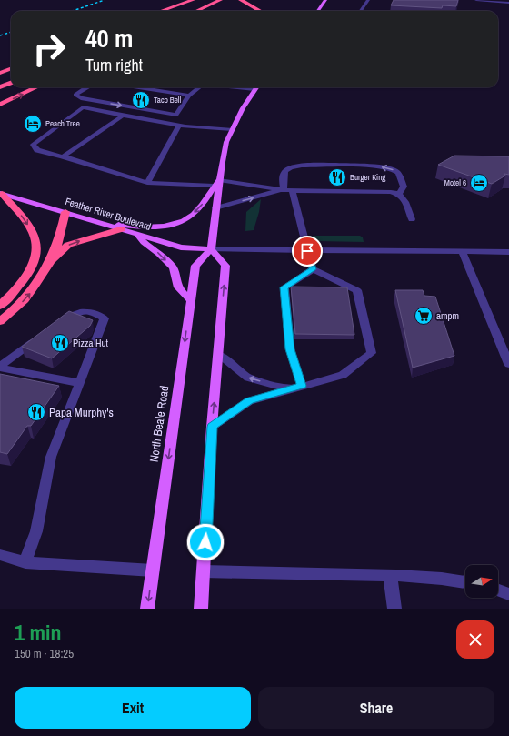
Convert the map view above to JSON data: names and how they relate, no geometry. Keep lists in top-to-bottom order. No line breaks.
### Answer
{"streets":{"main road":["Feather River Boulevard","North Beale Road"]},"crossings":[["Feather River Boulevard","North Beale Road"]],"places":{"restaurant":["Taco Bell","Burger King","Pizza Hut","Papa Murphy's"],"hotel":["Peach Tree","Motel 6"],"supermarket":["ampm"]},"north":"right","page":{"turn":["40 m","Turn right"],"heading":["1 min","150 m · 18:25"],"buttons":["Exit","Share"]}}
